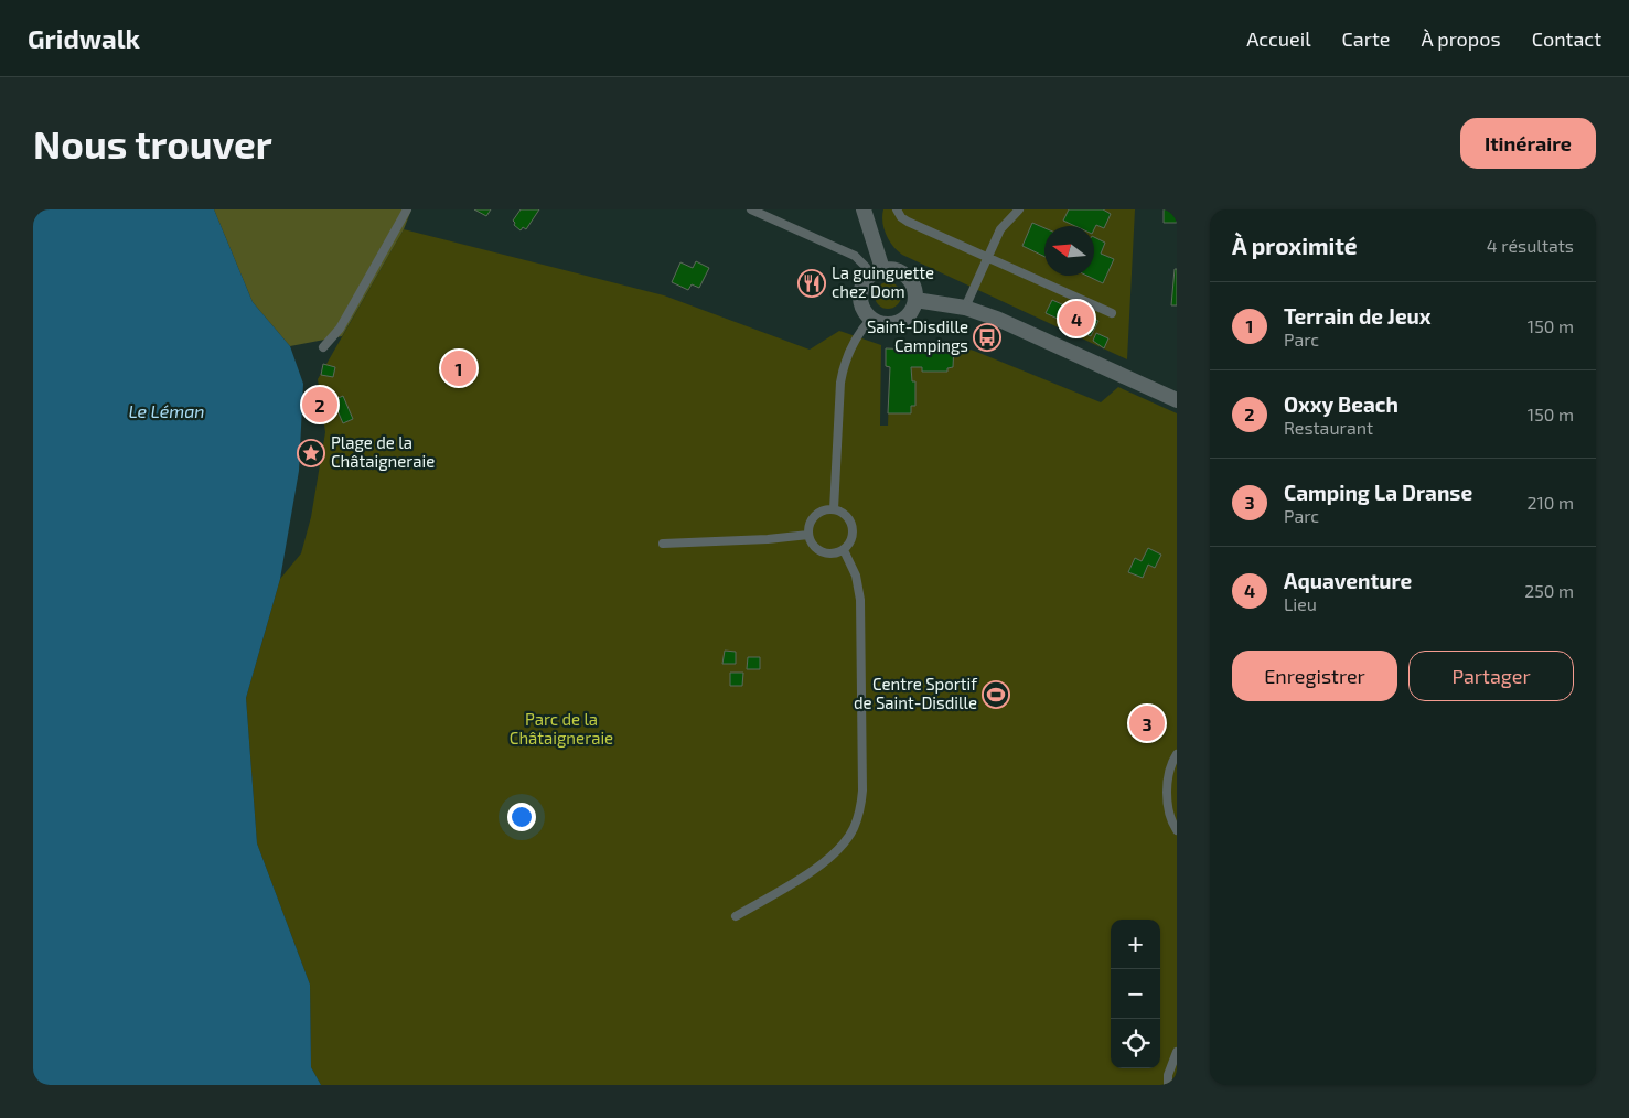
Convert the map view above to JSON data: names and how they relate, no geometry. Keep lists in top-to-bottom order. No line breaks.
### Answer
{"water":["Le Léman"],"parks":["Parc de la Châtaigneraie"],"places":{"restaurant":["La guinguette chez Dom"],"bus stop":["Saint-Disdille Campings"],"place":["Plage de la Châtaigneraie"],"sports":["Centre Sportif de Saint-Disdille"]},"north":"left","page":{"header":"Gridwalk","nav":["Accueil","Carte","À propos","Contact"],"buttons":["Itinéraire",["Enregistrer","Partager"]],"title":"Nous trouver","heading":["À proximité","4 résultats"],"list":[{"mark":"1","name":"Terrain de Jeux","note":"Parc","value":"150 m"},{"mark":"2","name":"Oxxy Beach","note":"Restaurant","value":"150 m"},{"mark":"3","name":"Camping La Dranse","note":"Parc","value":"210 m"},{"mark":"4","name":"Aquaventure","note":"Lieu","value":"250 m"}],"pins":["4","1","2","3"],"map_buttons":["+","−"]}}
